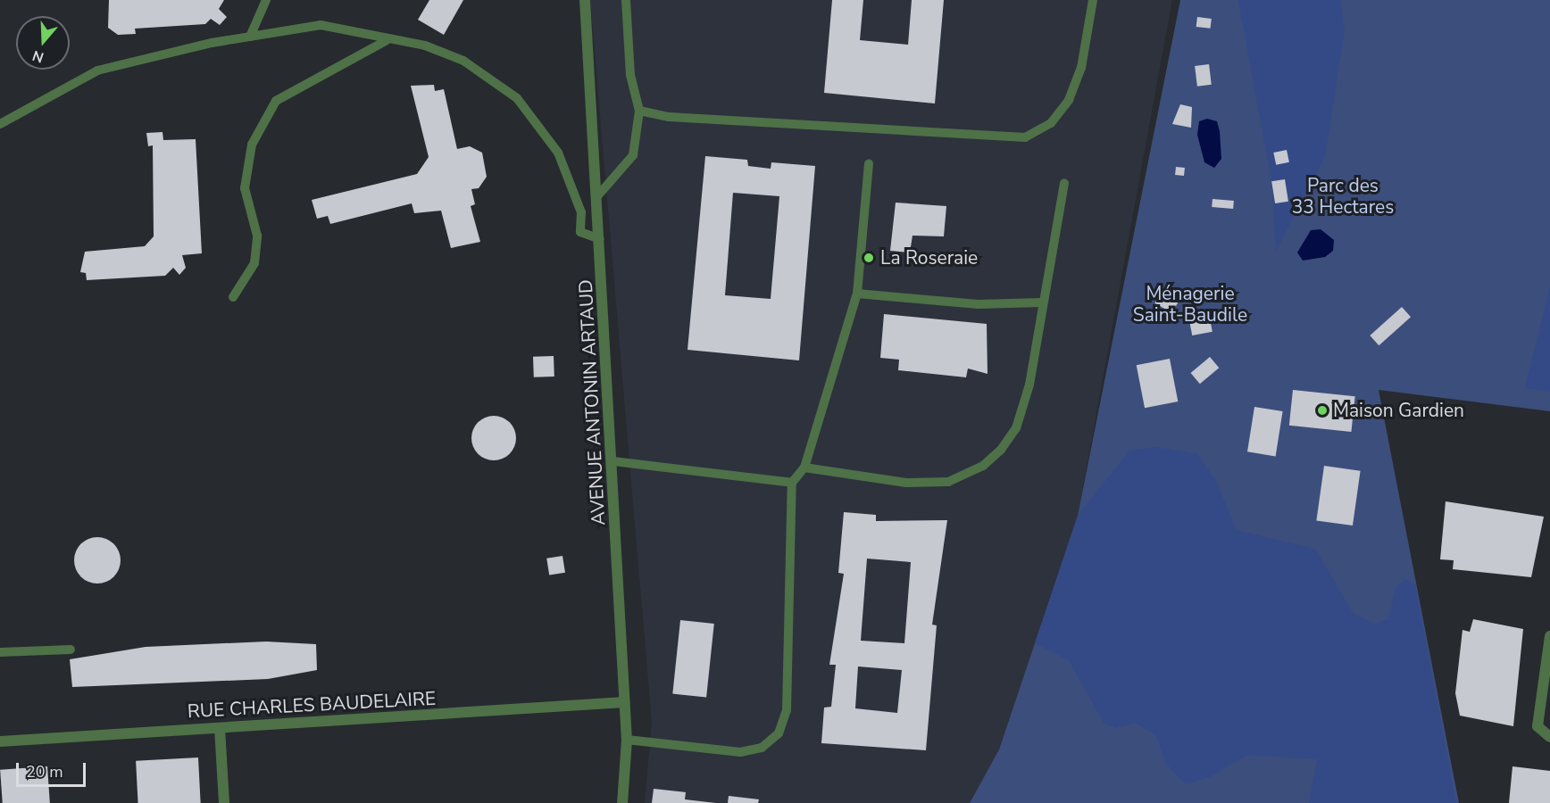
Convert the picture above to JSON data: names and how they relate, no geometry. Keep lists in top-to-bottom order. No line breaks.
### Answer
{"streets":{"street":["AVENUE ANTONIN ARTAUD","RUE CHARLES BAUDELAIRE"]},"crossings":[["AVENUE ANTONIN ARTAUD","RUE CHARLES BAUDELAIRE"]],"parks":["Parc des 33 Hectares","Ménagerie Saint-Baudile"],"places":["La Roseraie","Maison Gardien"],"scale_bar":"20 m","north":"bottom"}
